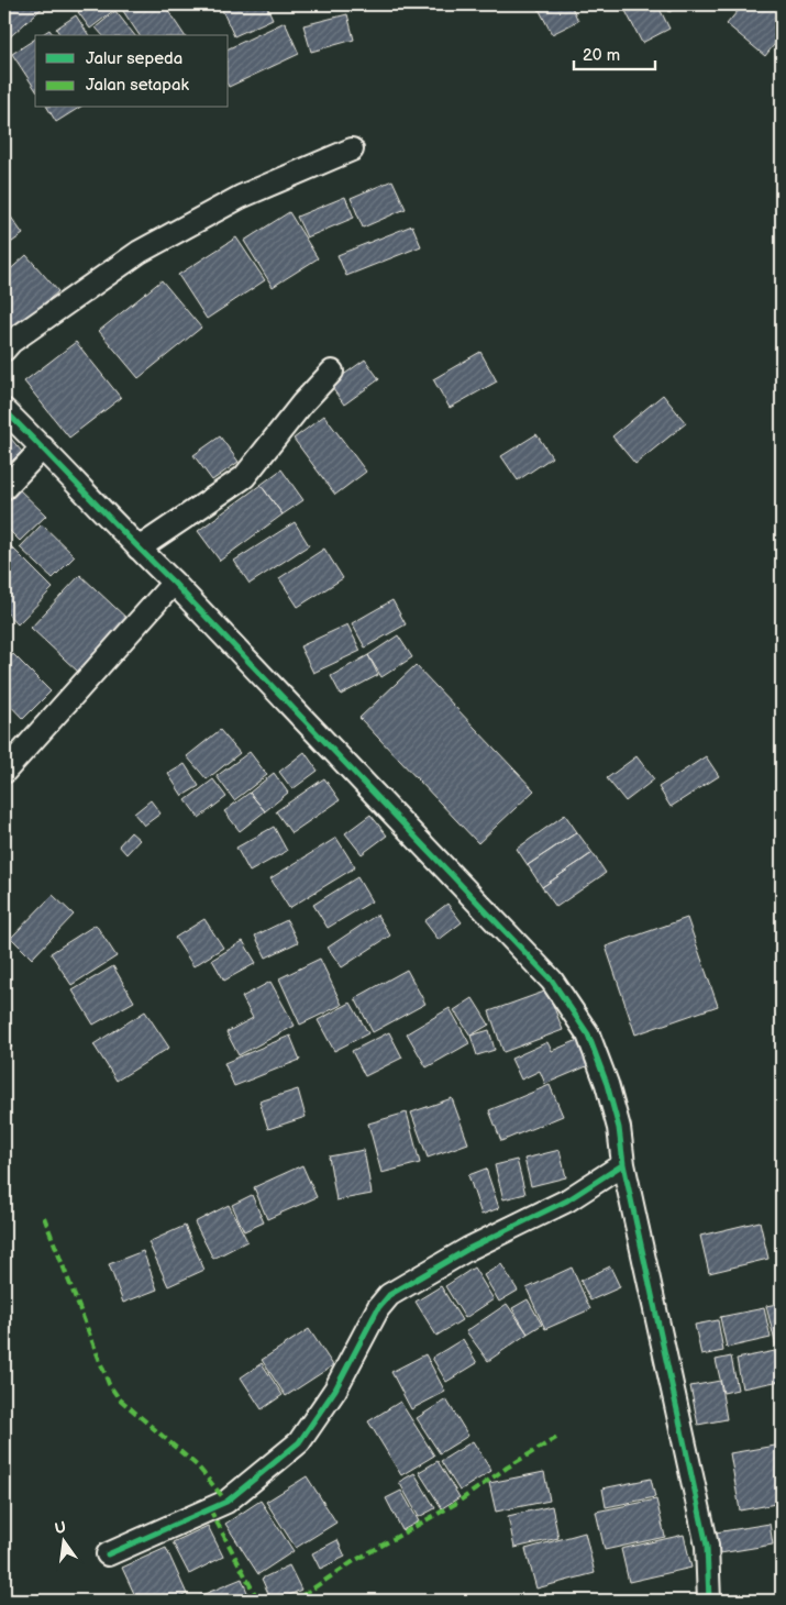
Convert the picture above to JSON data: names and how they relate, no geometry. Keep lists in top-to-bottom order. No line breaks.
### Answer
{"legend":["Jalur sepeda","Jalan setapak"],"scale_bar":"20 m","north":"top"}
